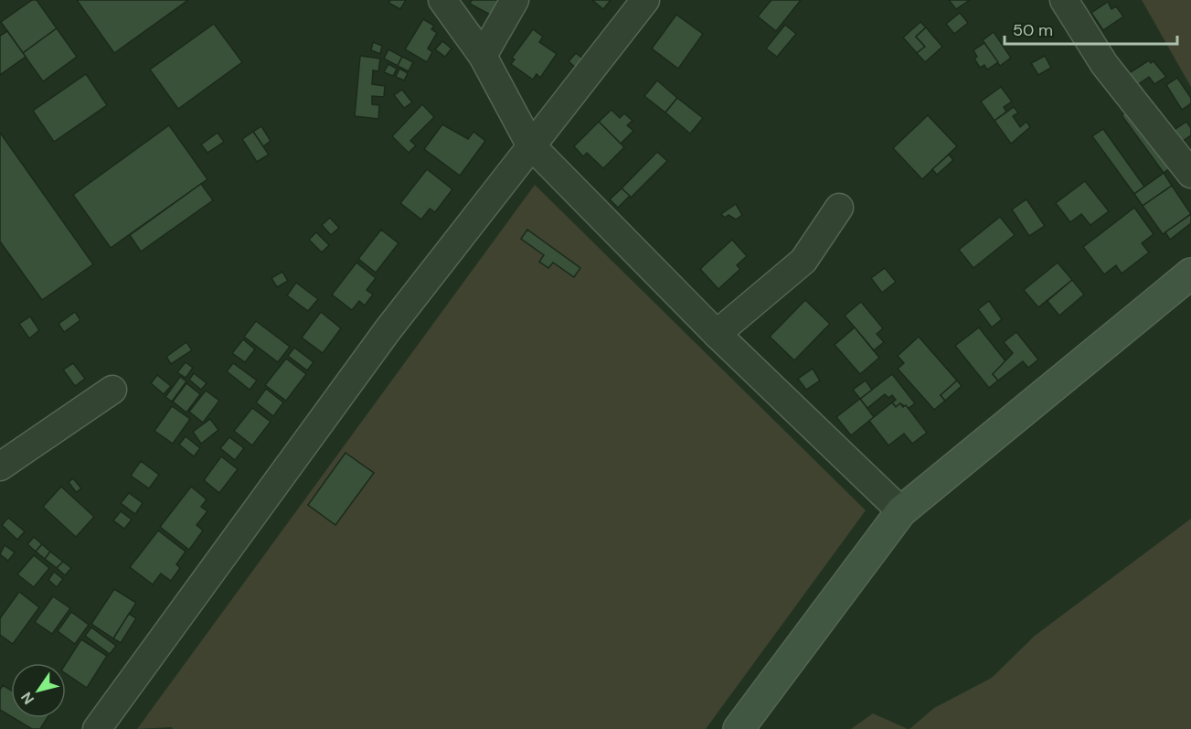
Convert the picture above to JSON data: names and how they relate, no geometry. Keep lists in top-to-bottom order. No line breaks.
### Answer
{"scale_bar":"50 m","north":"bottom left"}
